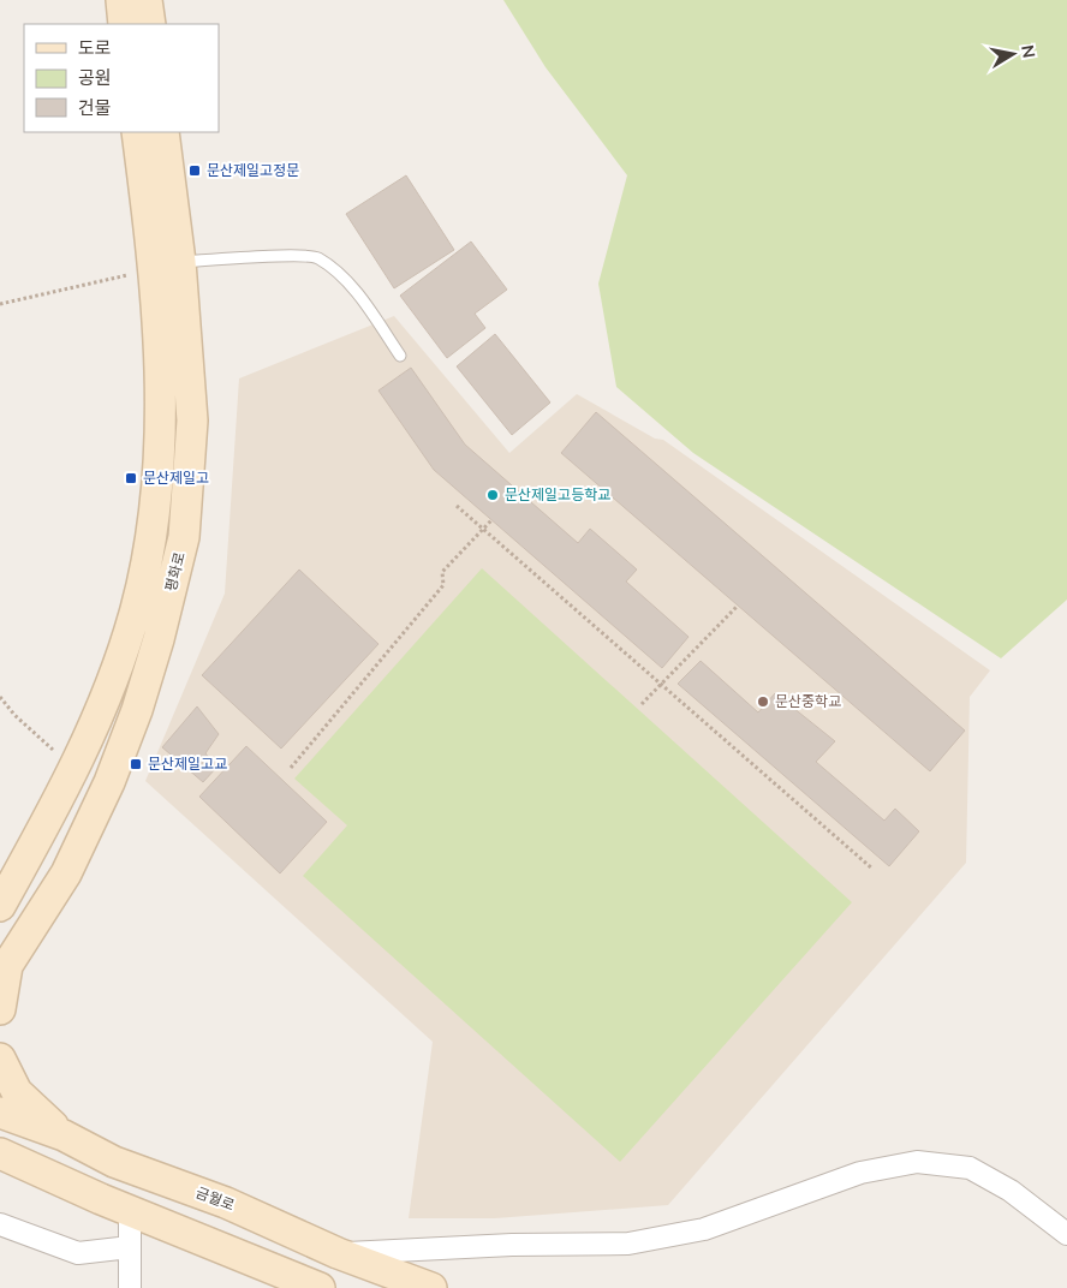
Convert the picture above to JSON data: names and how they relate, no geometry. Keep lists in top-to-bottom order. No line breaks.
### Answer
{"streets":{"main road":["평화로","금월로"]},"places":{"transit":["문산제일고정문","문산제일고","문산제일고교"],"other":["문산제일고등학교","문산중학교"]},"legend":["도로","공원","건물"],"north":"right"}
